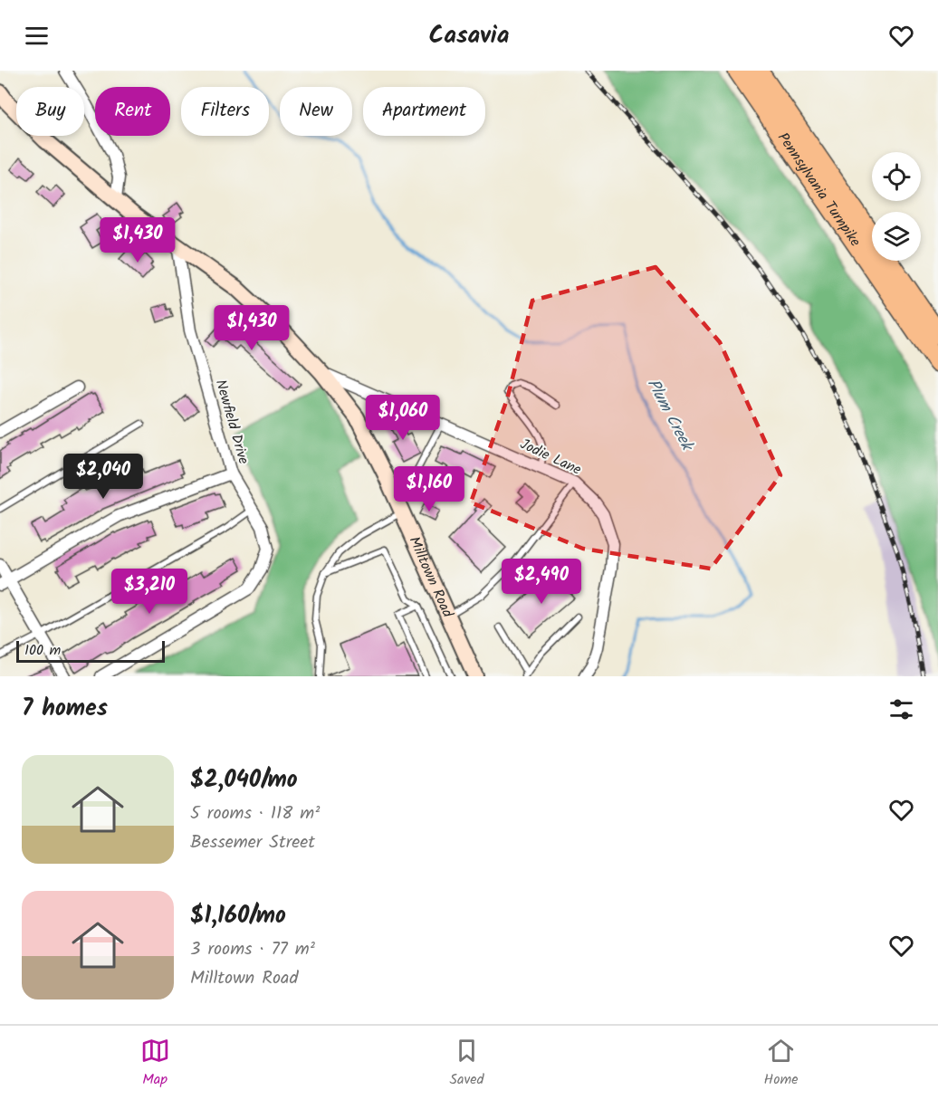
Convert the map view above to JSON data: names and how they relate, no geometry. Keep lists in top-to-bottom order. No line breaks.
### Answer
{"streets":{"highway":["Pennsylvania Turnpike"],"street":["Newfield Drive","Jodie Lane","Milltown Road"]},"crossings":[["Newfield Drive","Milltown Road"],["Jodie Lane","Milltown Road"]],"water":["Plum Creek"],"scale_bar":"100 m","page":{"header":"Casavia","chip":["Buy","Rent","Filters","New","Apartment"],"price":["$1,430","$1,430","$1,060","$2,040","$1,160","$2,490","$3,210"],"scale":"100 m","heading":"7 homes","list":[{"name":"$2,040/mo","note":"5 rooms · 118 m² · Bessemer Street"},{"name":"$1,160/mo","note":"3 rooms · 77 m² · Milltown Road"}],"tabs":["Map","Saved","Home"]}}
